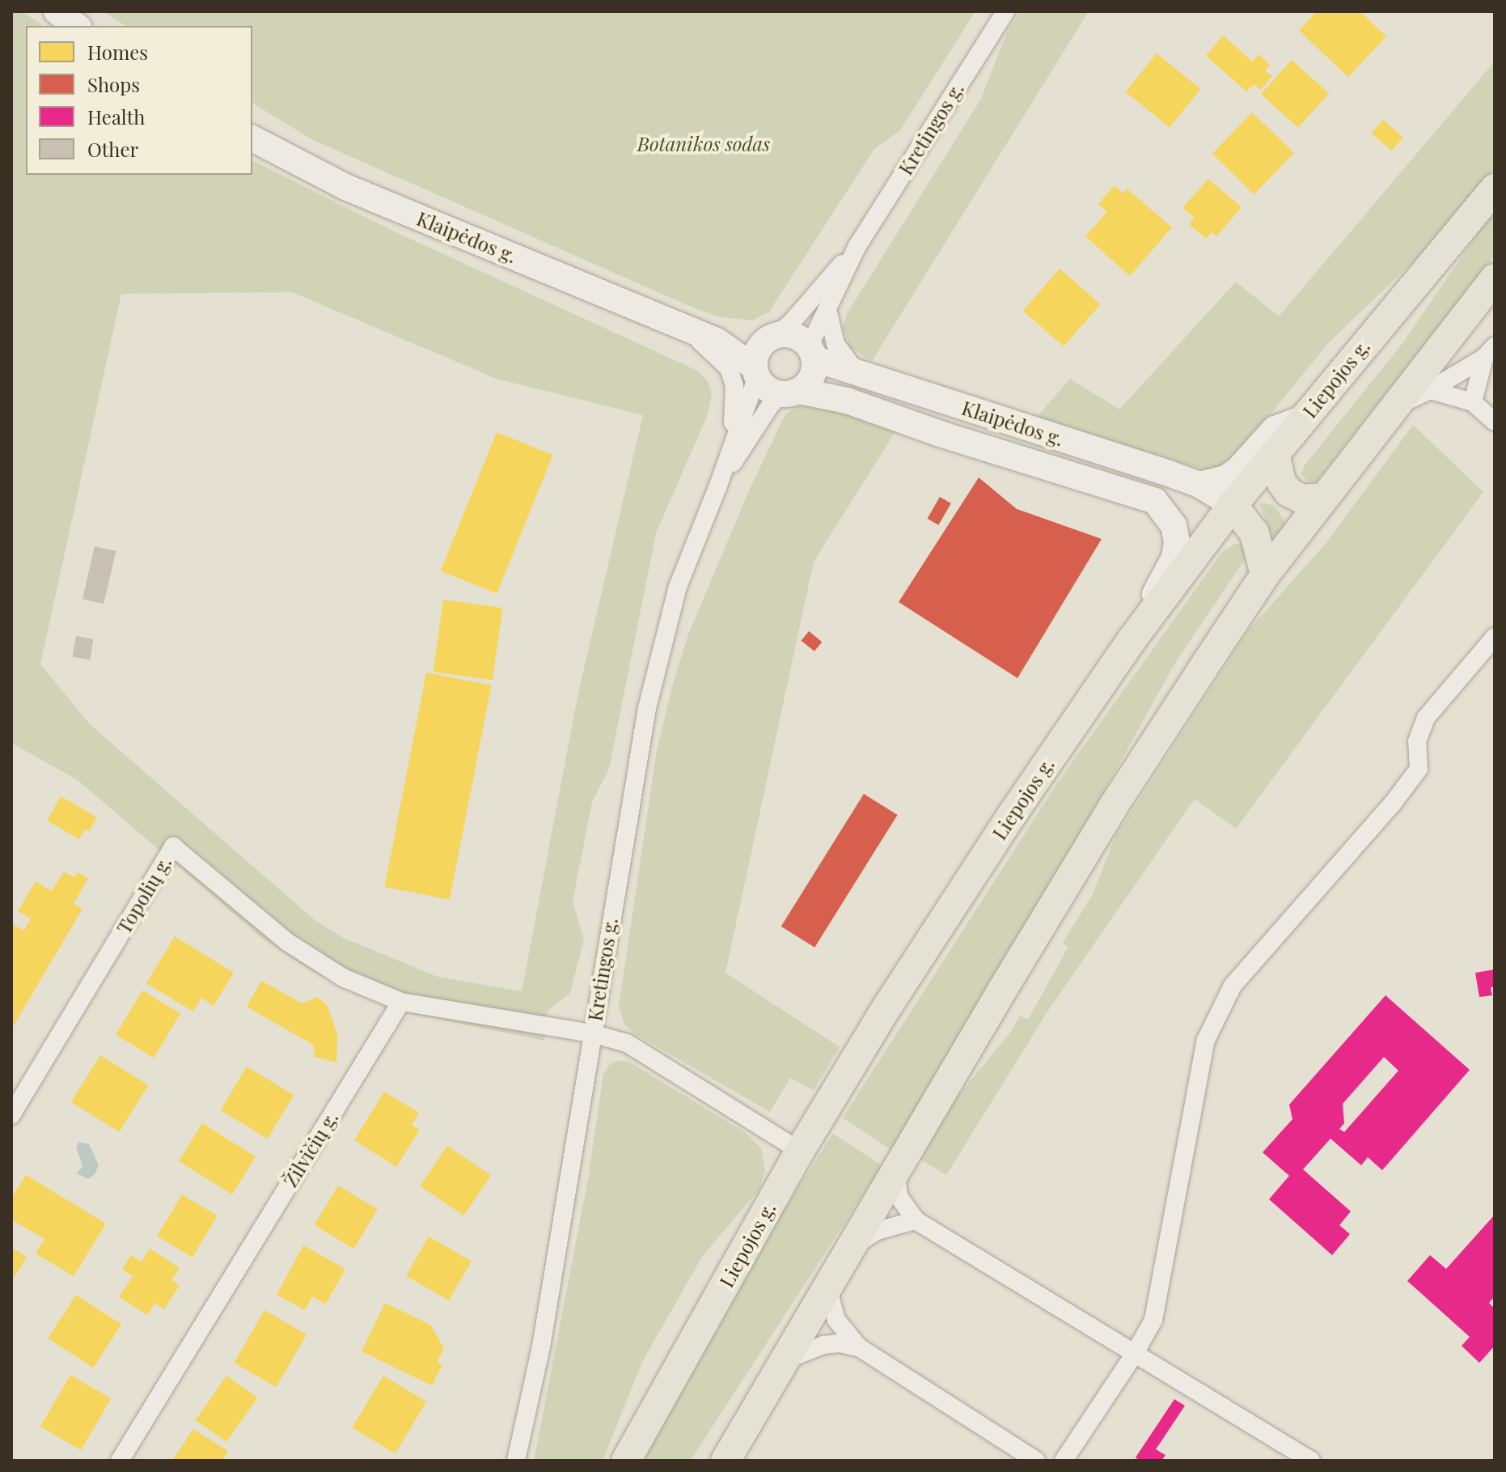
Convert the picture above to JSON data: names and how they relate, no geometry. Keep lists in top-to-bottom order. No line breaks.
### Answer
{"streets":{"main road":["Klaipėdos g.","Liepojos g."],"street":["Kretingos g.","Topolių g.","Žilvičių g."]},"crossings":[["Kretingos g.","Klaipėdos g."],["Klaipėdos g.","Liepojos g."],["Topolių g.","Žilvičių g."]],"parks":["Botanikos sodas"],"legend":["Homes","Shops","Health","Other"]}
